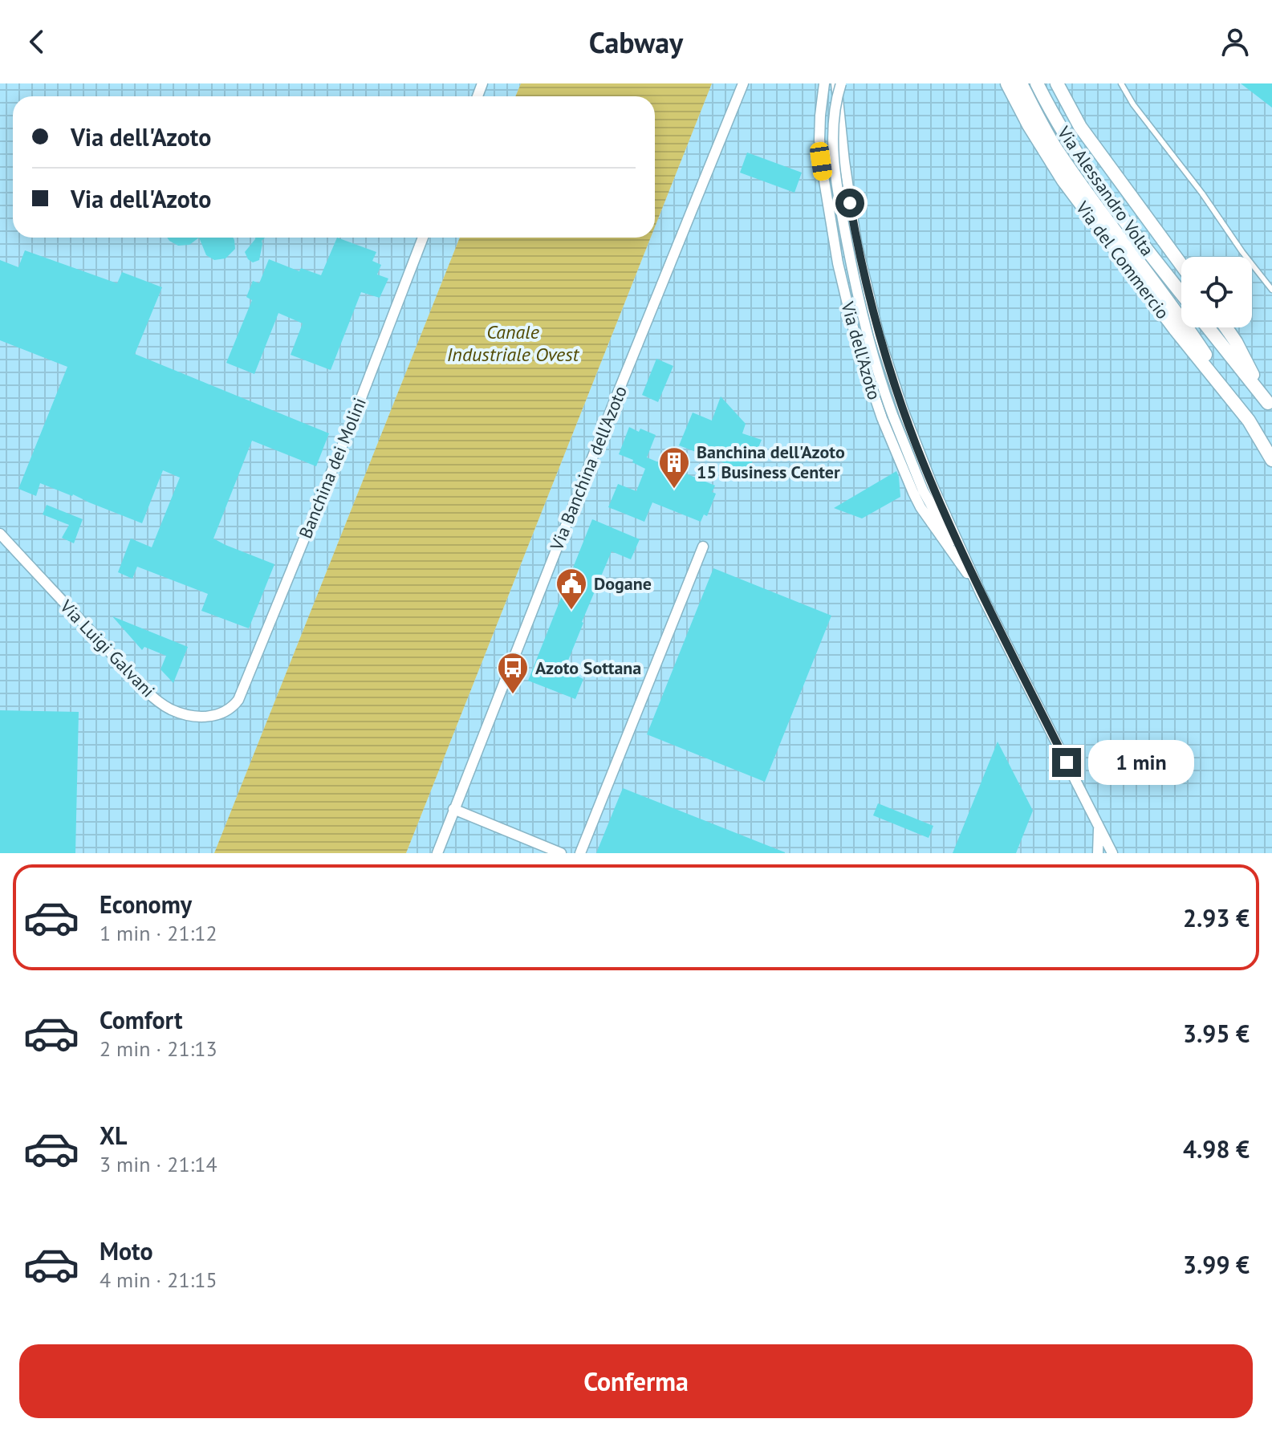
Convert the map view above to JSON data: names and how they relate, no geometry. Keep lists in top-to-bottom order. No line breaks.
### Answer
{"streets":{"street":["Via Alessandro Volta","Via del Commercio","Via dell'Azoto","Banchina dei Molini","Via Banchina dell'Azoto","Via Luigi Galvani"]},"crossings":[["Via Alessandro Volta","Via del Commercio"],["Banchina dei Molini","Via Luigi Galvani"]],"water":["Canale Industriale Ovest"],"places":{"building":["Banchina dell'Azoto 15 Business Center"],"public building":["Dogane"],"bus stop":["Azoto Sottana"]},"page":{"header":"Cabway","banner":["Via dell'Azoto","Via dell'Azoto"],"bubble":"1 min","list":[{"name":"Economy","note":"1 min · 21:12","value":"2.93 €"},{"name":"Comfort","note":"2 min · 21:13","value":"3.95 €"},{"name":"XL","note":"3 min · 21:14","value":"4.98 €"},{"name":"Moto","note":"4 min · 21:15","value":"3.99 €"}],"buttons":"Conferma"}}
